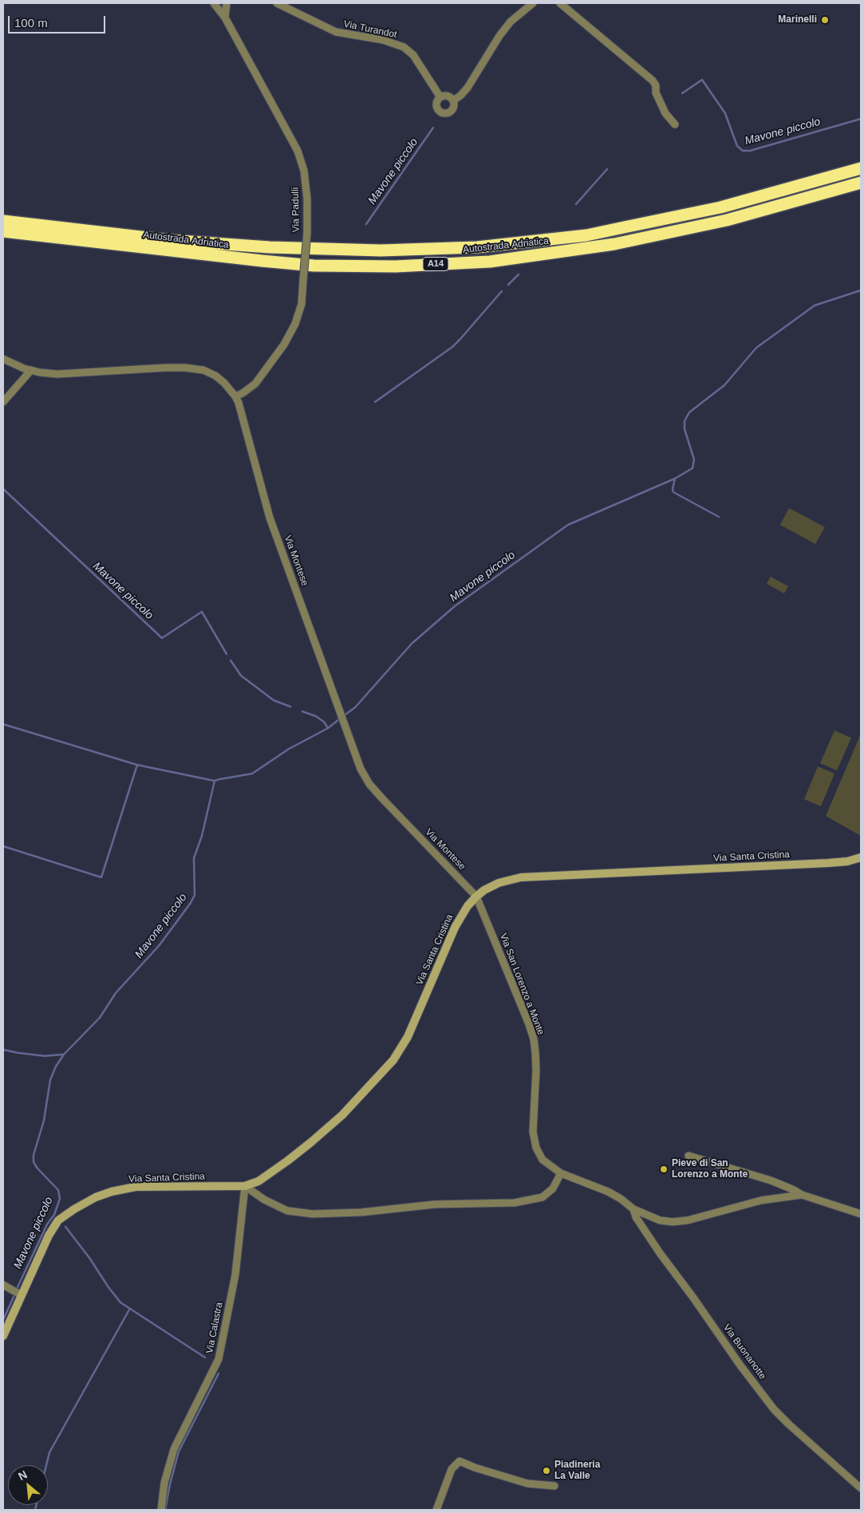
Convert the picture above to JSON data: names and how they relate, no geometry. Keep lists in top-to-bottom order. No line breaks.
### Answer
{"streets":{"highway":["Autostrada Adriatica","A14"],"street":["Via Turandot","Via Padulli","Via Montese","Via Santa Cristina","Via San Lorenzo a Monte","Via Calastra","Via Buonanotte"]},"crossings":[["Via Padulli","Via Montese"],["Via Montese","Via Santa Cristina"],["Via Montese","Via San Lorenzo a Monte"],["Via Santa Cristina","Via San Lorenzo a Monte"],["Via Santa Cristina","Via Calastra"],["Via San Lorenzo a Monte","Via Buonanotte"]],"water":["Mavone piccolo"],"places":["Marinelli","Pieve di San Lorenzo a Monte","Piadineria La Valle"],"scale_bar":"100 m","north":"top left"}
